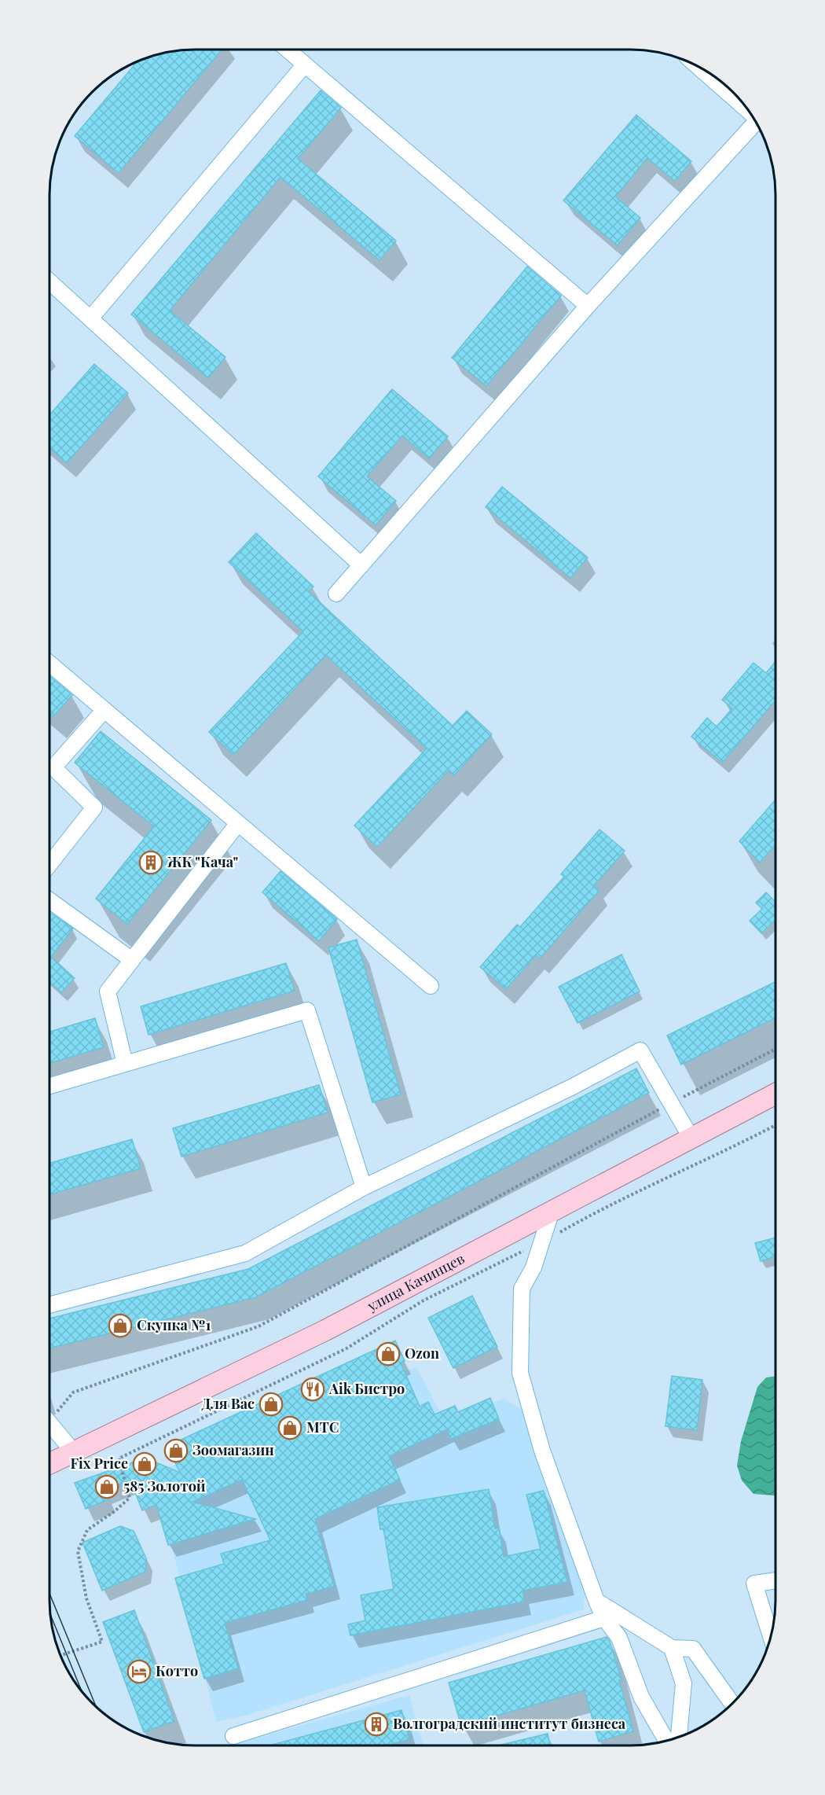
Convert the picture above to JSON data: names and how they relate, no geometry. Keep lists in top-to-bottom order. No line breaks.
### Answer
{"streets":{"main road":["улица Качинцев"]},"places":{"building":["ЖК \"Кача\"","Волгоградский институт бизнеса"],"shop":["Скупка №1","Ozon","Для Вас","МТС","Зоомагазин","Fix Price","585 Золотой"],"restaurant":["Aik Бистро"],"hotel":["Котто"]}}
